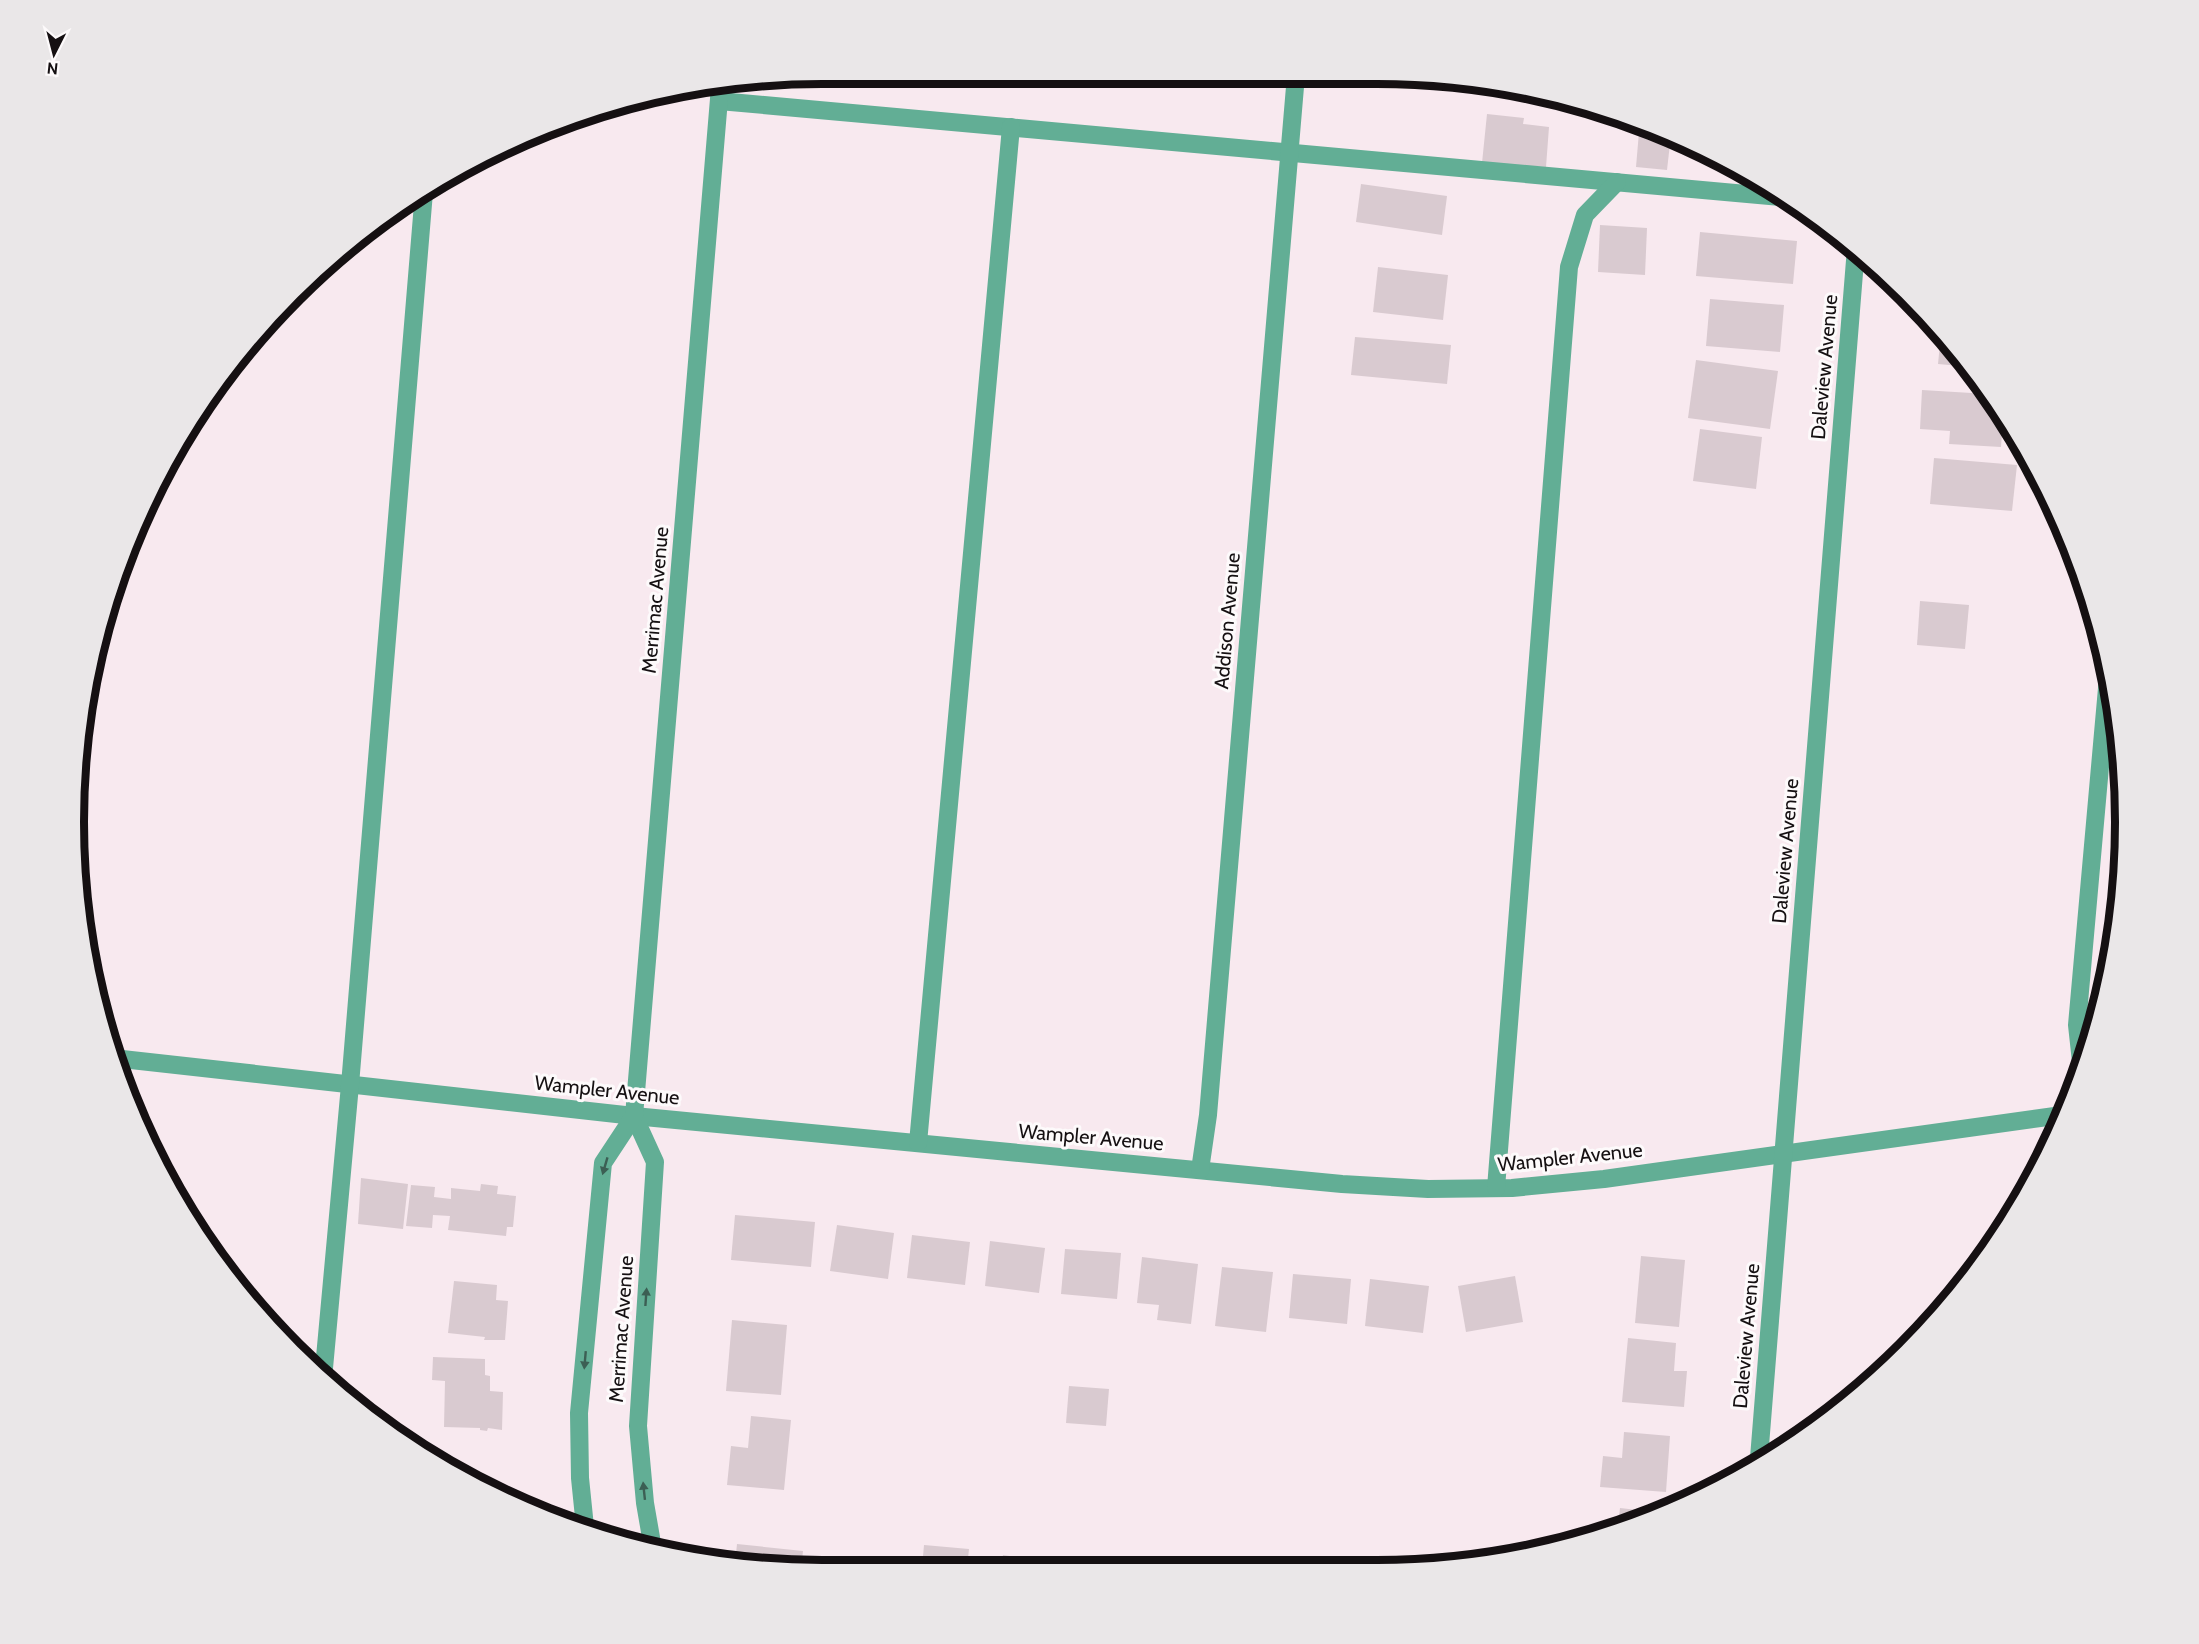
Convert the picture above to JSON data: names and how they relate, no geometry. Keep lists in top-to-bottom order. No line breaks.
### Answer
{"streets":{"street":["Daleview Avenue","Merrimac Avenue","Addison Avenue","Wampler Avenue"]},"crossings":[["Daleview Avenue","Wampler Avenue"],["Merrimac Avenue","Wampler Avenue"],["Addison Avenue","Wampler Avenue"]],"north":"bottom"}
